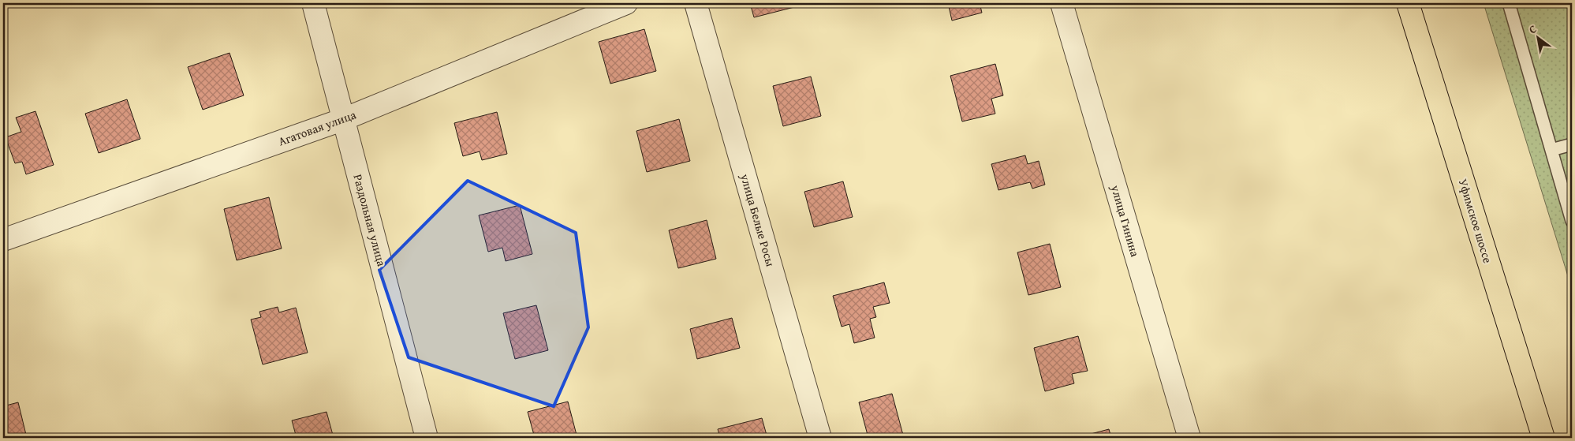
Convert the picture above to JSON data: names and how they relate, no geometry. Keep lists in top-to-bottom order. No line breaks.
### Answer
{"streets":{"main road":["Уфимское шоссе"],"street":["Агатовая улица","Раздольная улица","улица Белые Росы","улица Гинина"]},"crossings":[["Агатовая улица","Раздольная улица"]],"north":"top left"}
